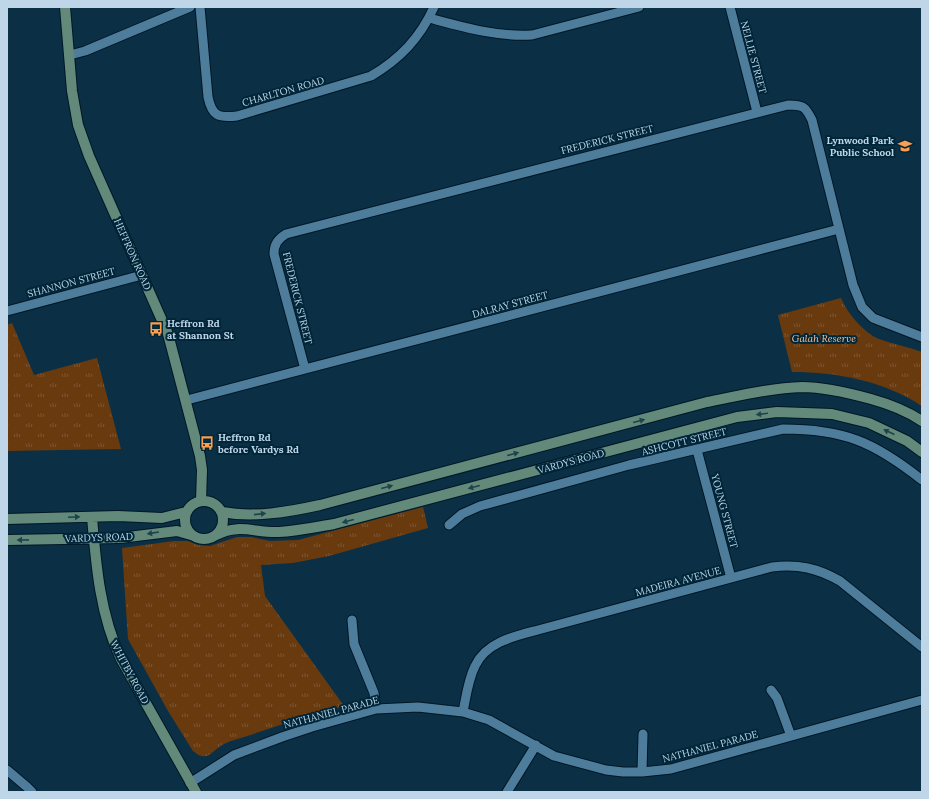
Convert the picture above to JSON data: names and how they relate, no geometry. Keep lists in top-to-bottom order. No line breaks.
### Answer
{"streets":{"main road":["HEFFRON ROAD","VARDYS ROAD","WHITBY ROAD"],"street":["NELLIE STREET","CHARLTON ROAD","FREDERICK STREET","SHANNON STREET","DALRAY STREET","ASHCOTT STREET","YOUNG STREET","MADEIRA AVENUE","NATHANIEL PARADE"]},"crossings":[["NELLIE STREET","FREDERICK STREET"],["FREDERICK STREET","DALRAY STREET"],["HEFFRON ROAD","SHANNON STREET"],["HEFFRON ROAD","DALRAY STREET"],["HEFFRON ROAD","VARDYS ROAD"],["ASHCOTT STREET","YOUNG STREET"],["VARDYS ROAD","WHITBY ROAD"],["YOUNG STREET","MADEIRA AVENUE"],["MADEIRA AVENUE","NATHANIEL PARADE"],["WHITBY ROAD","NATHANIEL PARADE"]],"parks":["Galah Reserve"],"places":{"school or university":["Lynwood Park Public School"],"bus stop":["Heffron Rd at Shannon St","Heffron Rd before Vardys Rd"]}}
